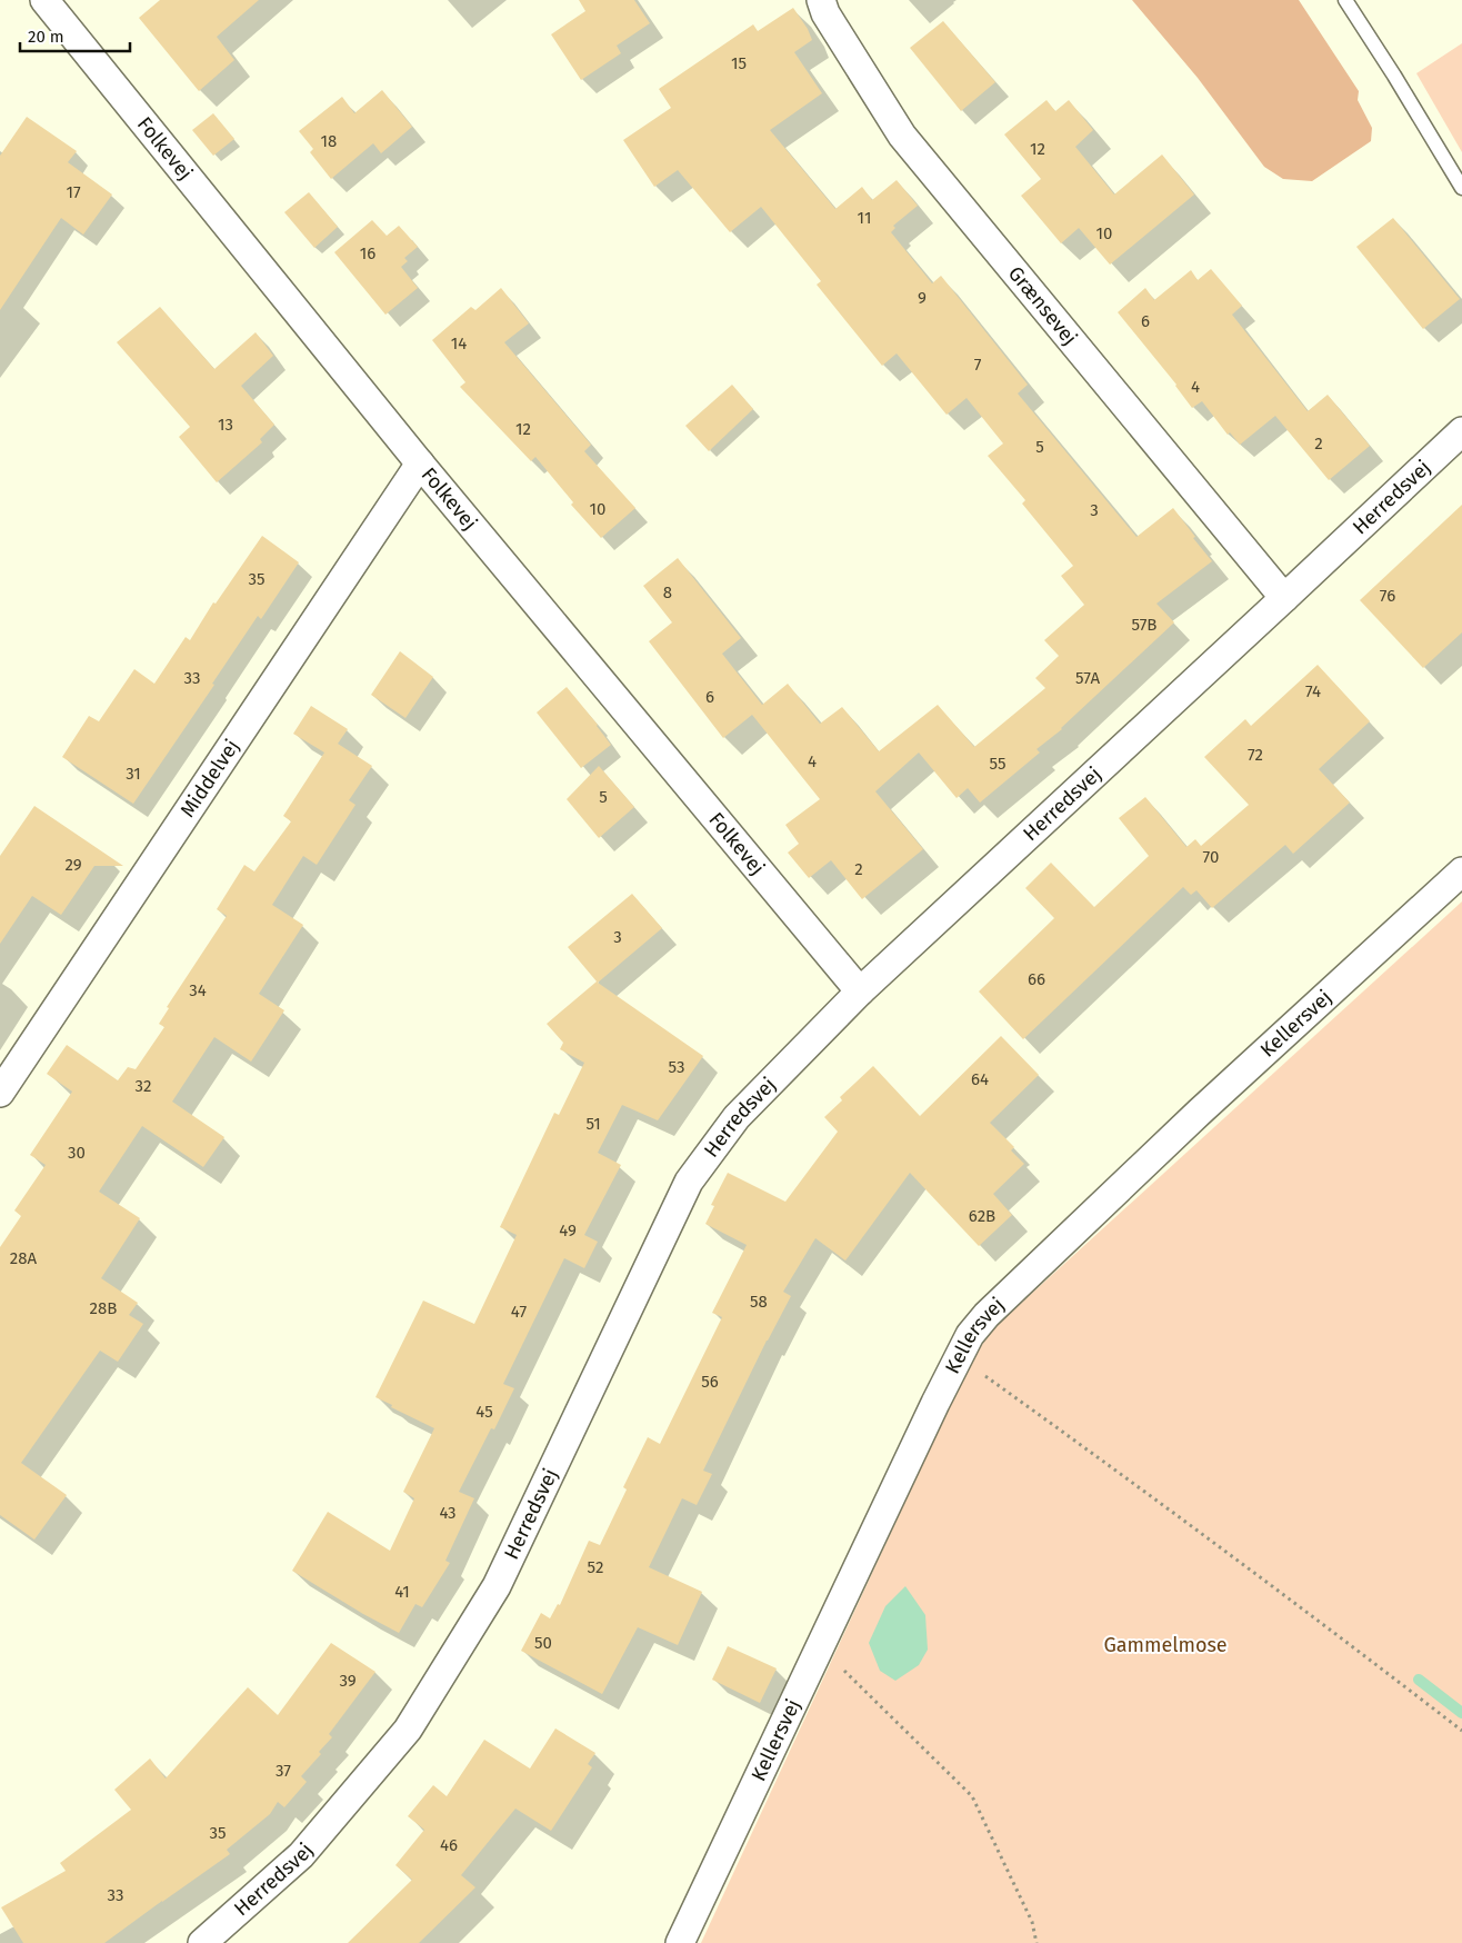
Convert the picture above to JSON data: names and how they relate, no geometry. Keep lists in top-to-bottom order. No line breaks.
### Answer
{"streets":{"street":["Folkevej","Grænsevej","Herredsvej","Middelvej","Kellersvej"]},"crossings":[["Folkevej","Herredsvej"],["Folkevej","Middelvej"],["Grænsevej","Herredsvej"]],"parks":["Gammelmose"],"house_numbers":["15","18","12","17","11","10","16","9","6","14","7","4","13","12","2","5","10","3","35","8","76","57B","33","57A","74","6","72","4","55","31","5","70","29","2","3","66","34","53","64","32","51","30","62B","49","28A","58","28B","47","56","45","43","52","41","50","39","37","35","46","33"],"scale_bar":"20 m"}
